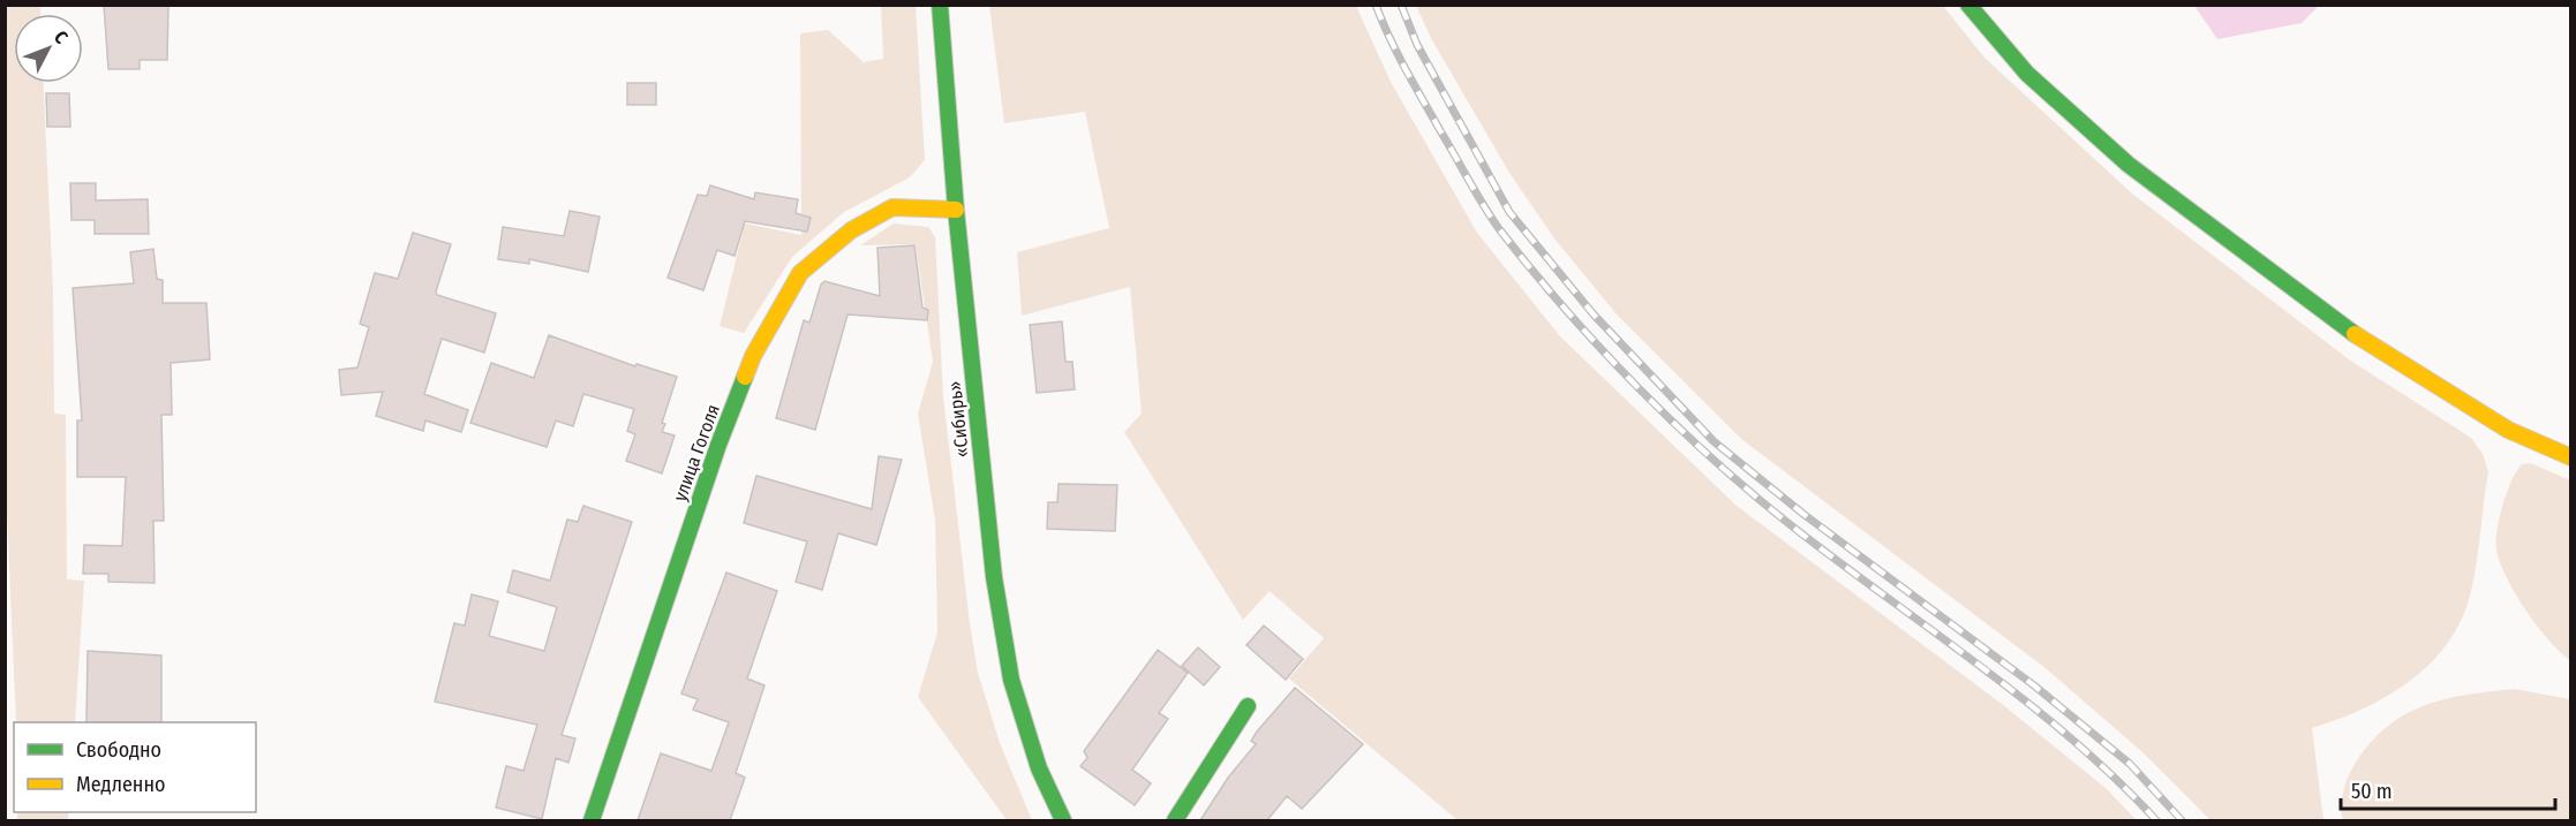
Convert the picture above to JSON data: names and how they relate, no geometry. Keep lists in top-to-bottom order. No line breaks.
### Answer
{"streets":{"main road":["«Сибирь»","улица Гоголя"]},"crossings":[["«Сибирь»","улица Гоголя"]],"legend":["Свободно","Медленно"],"scale_bar":"50 m","north":"top right"}
